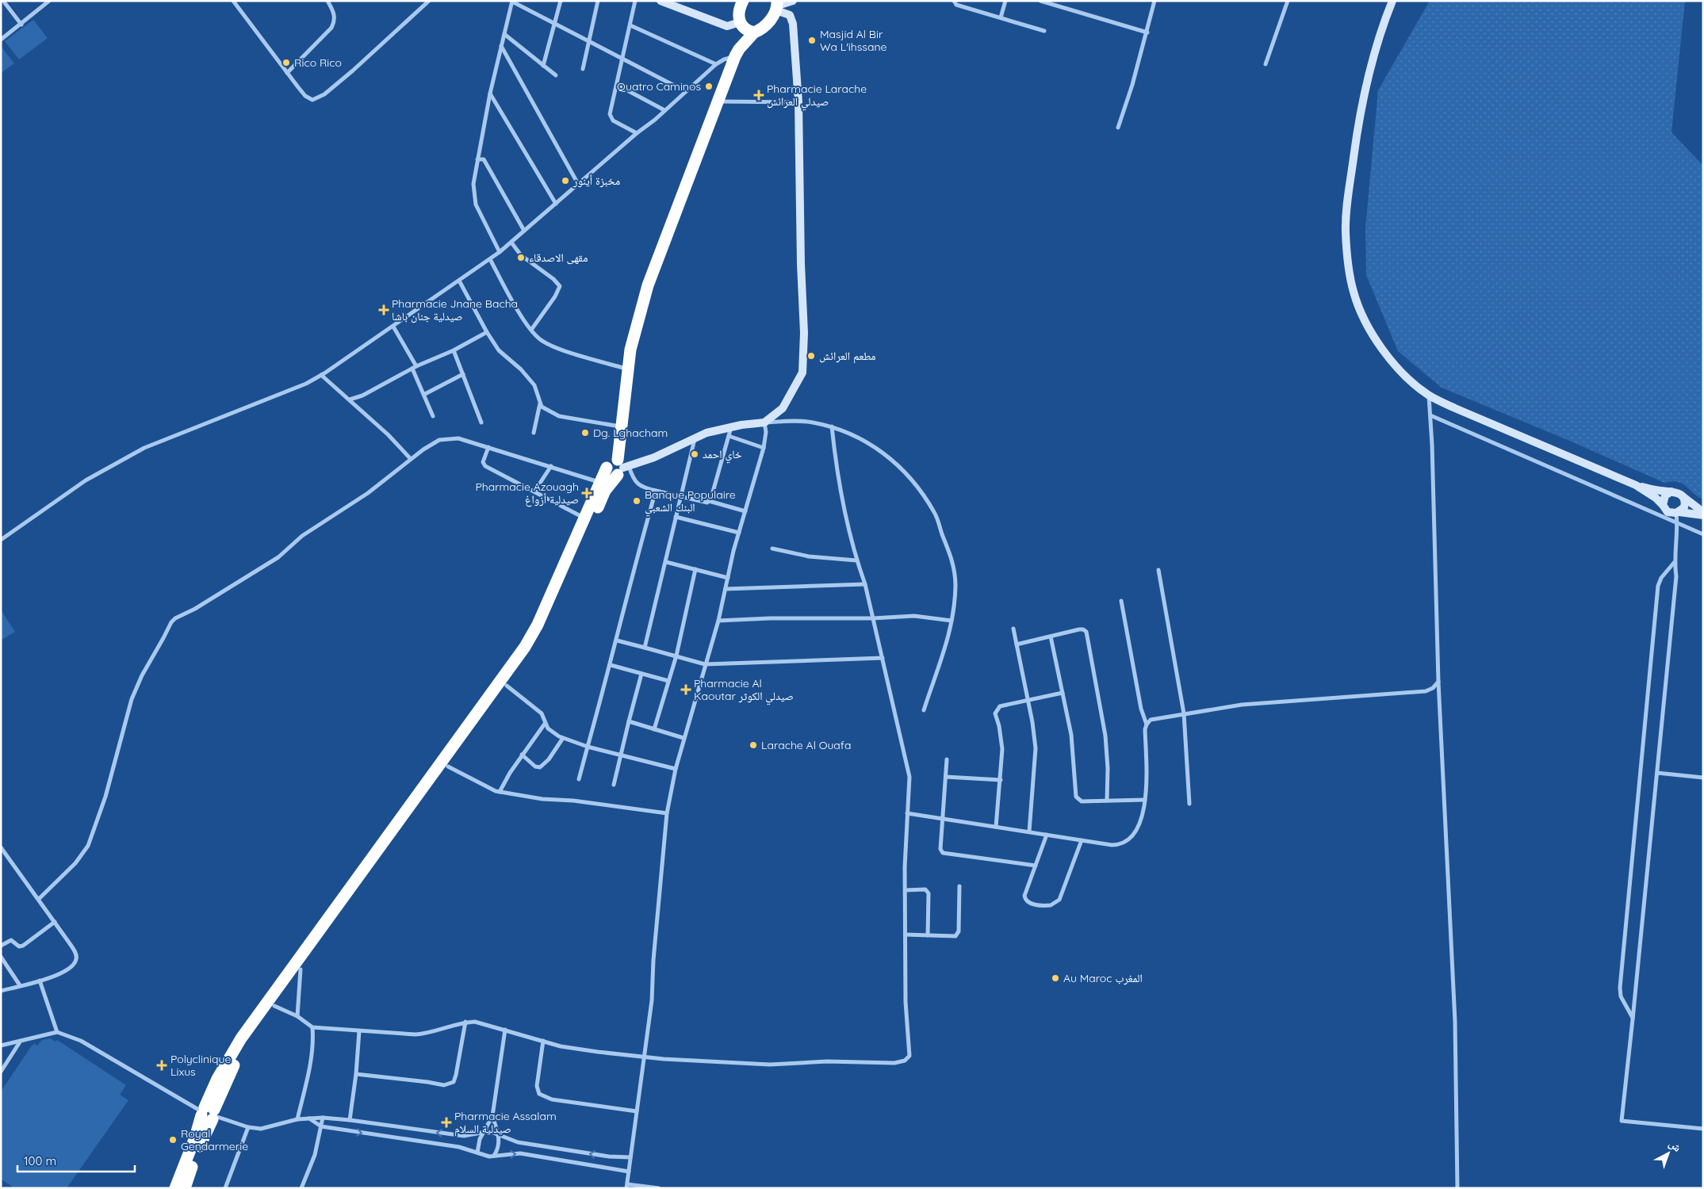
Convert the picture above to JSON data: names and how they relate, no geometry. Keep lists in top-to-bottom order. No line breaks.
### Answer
{"places":{"other":["Masjid Al Bir Wa L'ihssane","Rico Rico","Quatro Caminos","مخبزة أينور","مقهى الاصدقاء","مطعم العرائش","Dg. Lghacham","خاي احمد","Banque Populaire البنك الشعبي","Larache Al Ouafa","Au Maroc المغرب","Royal Gendarmerie"],"health":["Pharmacie Larache صيدلي العرائش","Pharmacie Jnane Bacha صيدلية جنان باشا","Pharmacie Azouagh صيدلية أزواغ","Pharmacie Al Kaoutar صيدلي الكوثر","Polyclinique Lixus","Pharmacie Assalam صيدلية السلام"]},"scale_bar":"100 m","north":"top right"}
